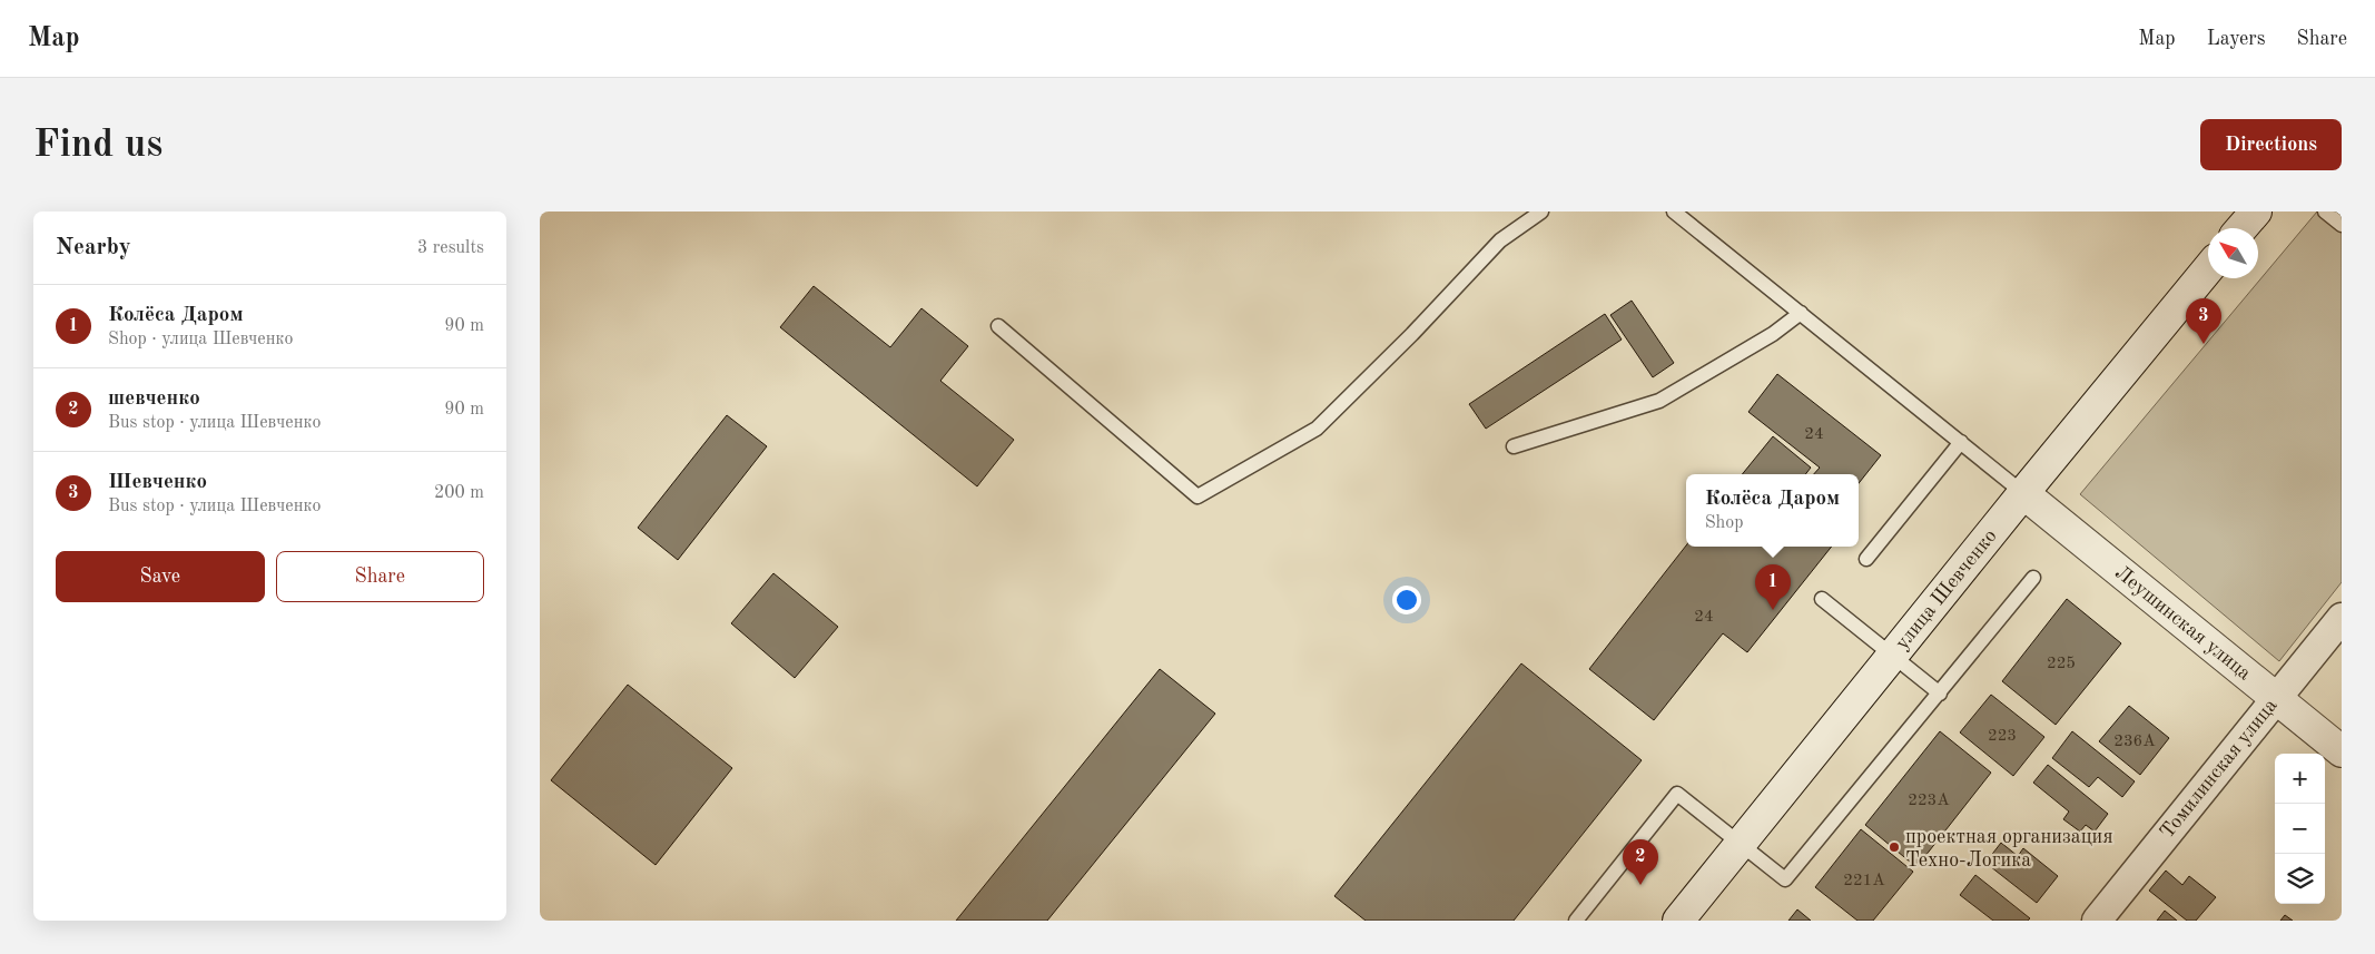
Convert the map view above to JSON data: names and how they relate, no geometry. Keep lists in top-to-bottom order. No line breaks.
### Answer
{"streets":{"main road":["улица Шевченко","Леушинская улица"],"street":["Томилинская улица"]},"crossings":[["улица Шевченко","Леушинская улица"],["Леушинская улица","Томилинская улица"]],"places":["проектная организация Техно-Логика"],"house_numbers":["24","24","225","223","236А","223А","221А"],"north":"top left","page":{"header":"Map","nav":["Map","Layers","Share"],"buttons":["Directions",["Save","Share"]],"title":"Find us","heading":["Nearby","3 results"],"list":[{"mark":"1","name":"Колёса Даром","note":"Shop · улица Шевченко","value":"90 m"},{"mark":"2","name":"шевченко","note":"Bus stop · улица Шевченко","value":"90 m"},{"mark":"3","name":"Шевченко","note":"Bus stop · улица Шевченко","value":"200 m"}],"pins":["3","1","2"],"popup":["Колёса Даром","Shop"],"map_buttons":["+","−"]}}
